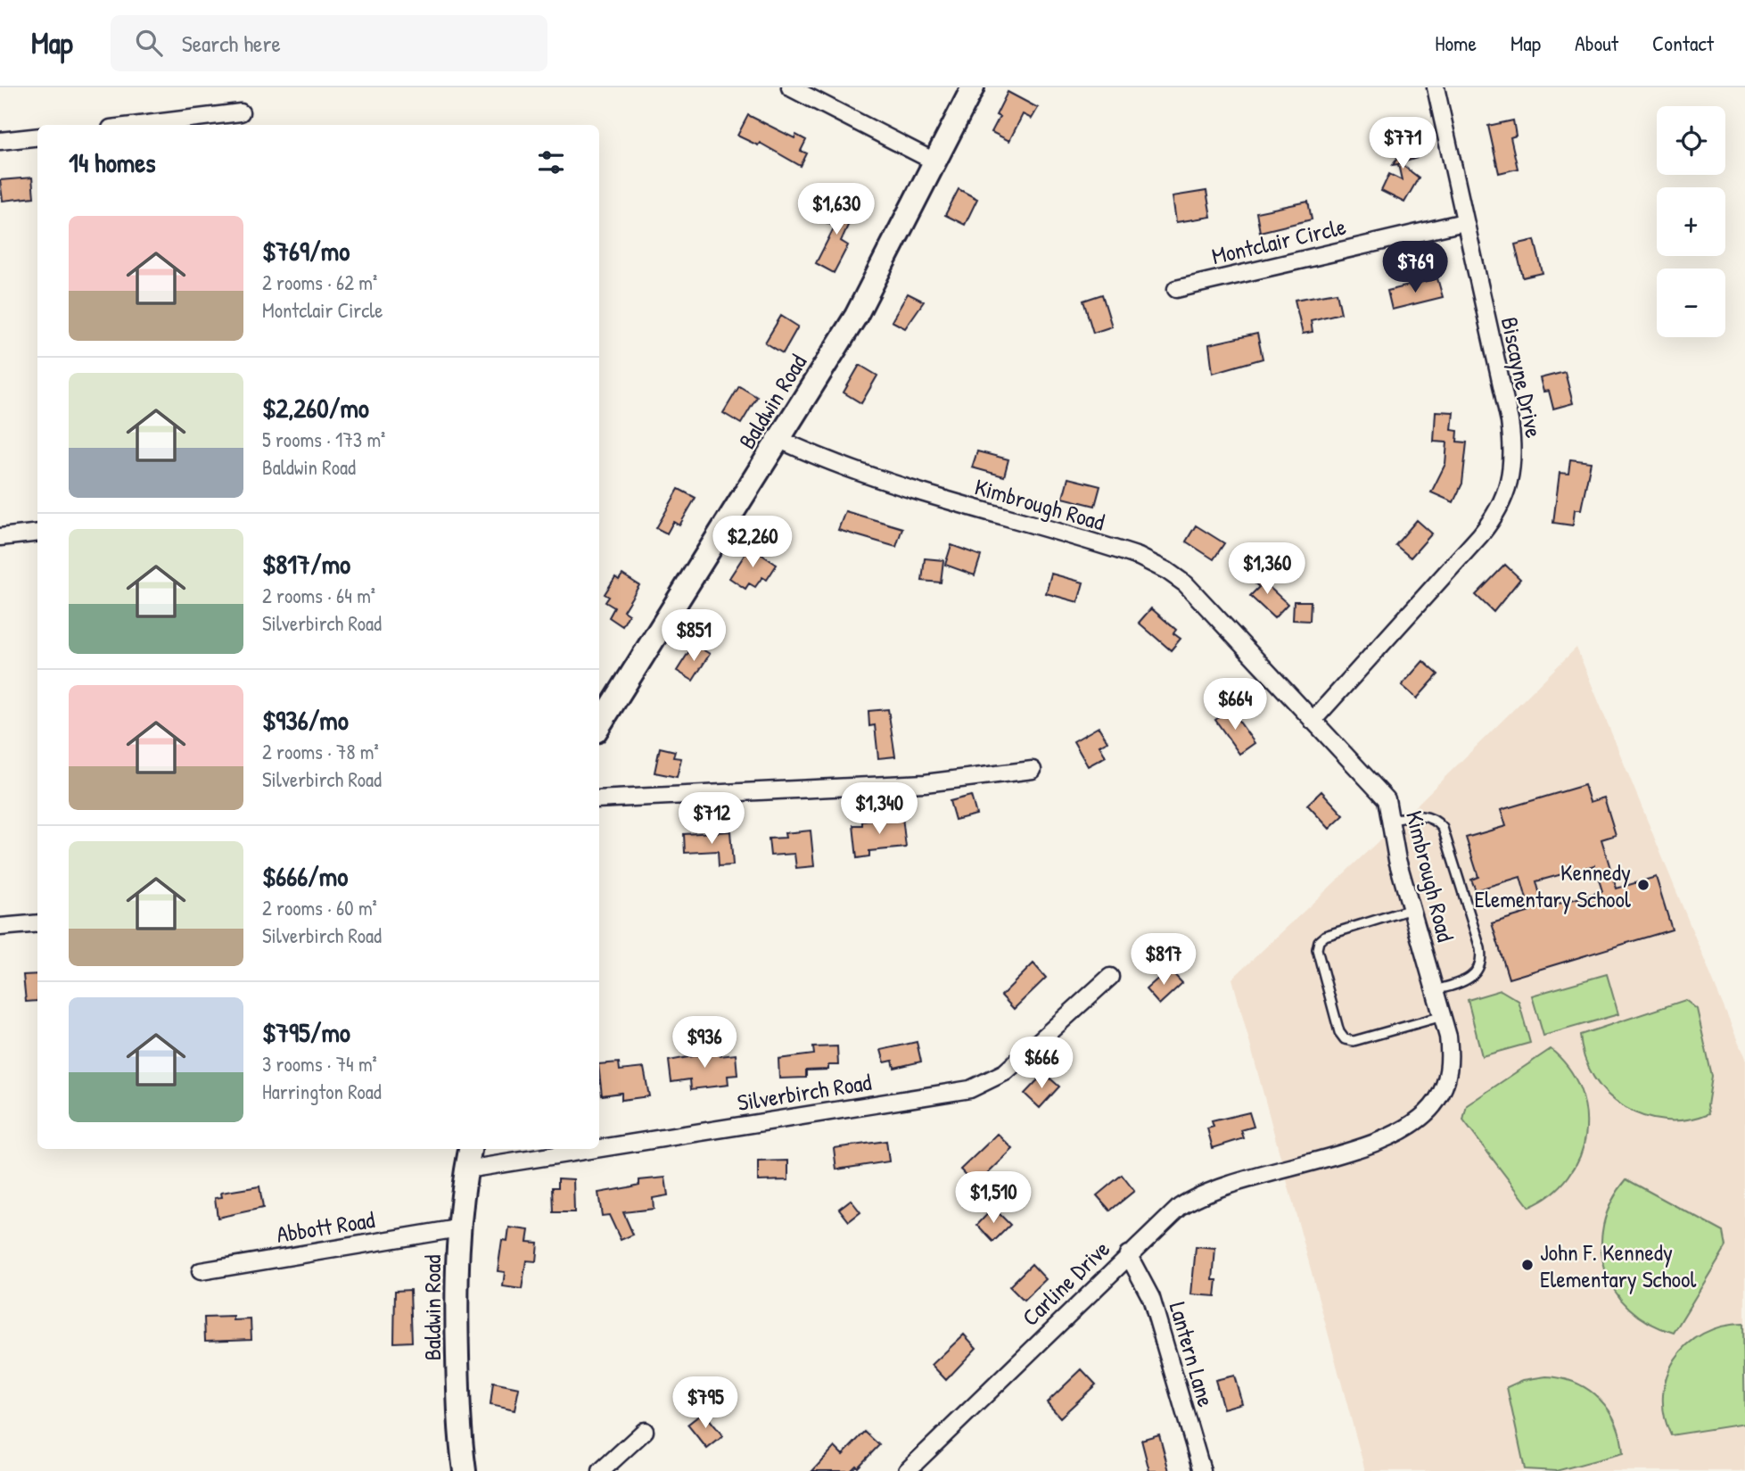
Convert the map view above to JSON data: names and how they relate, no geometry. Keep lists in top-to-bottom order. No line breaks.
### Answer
{"streets":{"street":["Montclair Circle","Biscayne Drive","Baldwin Road","Kimbrough Road","Silverbirch Road","Abbott Road","Carline Drive","Lantern Lane"]},"crossings":[["Montclair Circle","Biscayne Drive"],["Biscayne Drive","Kimbrough Road"],["Baldwin Road","Kimbrough Road"],["Baldwin Road","Silverbirch Road"],["Baldwin Road","Abbott Road"],["Kimbrough Road","Carline Drive"],["Carline Drive","Lantern Lane"]],"places":["Kennedy Elementary School","John F. Kennedy Elementary School"],"page":{"header":"Map","search":"Search here","nav":["Home","Map","About","Contact"],"map_buttons":["+","−"],"price":["$771","$1,630","$769","$2,260","$1,360","$851","$664","$1,340","$712","$817","$936","$666","$1,510","$795"],"heading":"14 homes","list":[{"name":"$769/mo","note":"2 rooms · 62 m² · Montclair Circle"},{"name":"$2,260/mo","note":"5 rooms · 173 m² · Baldwin Road"},{"name":"$817/mo","note":"2 rooms · 64 m² · Silverbirch Road"},{"name":"$936/mo","note":"2 rooms · 78 m² · Silverbirch Road"},{"name":"$666/mo","note":"2 rooms · 60 m² · Silverbirch Road"},{"name":"$795/mo","note":"3 rooms · 74 m² · Harrington Road"}]}}
